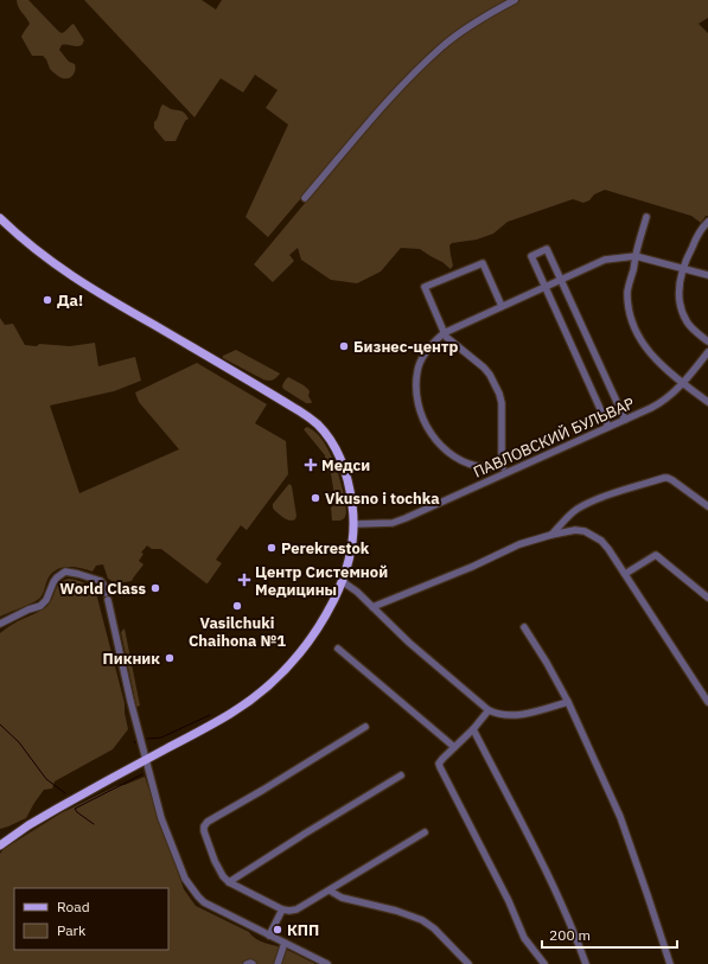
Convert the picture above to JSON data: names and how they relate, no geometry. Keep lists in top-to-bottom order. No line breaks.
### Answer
{"streets":{"street":["ПАВЛОВСКИЙ БУЛЬВАР"]},"places":{"other":["Да!","Бизнес-центр","Vkusno i tochka","Perekrestok","World Class","Vasilchuki Chaihona №1","Пикник","КПП"],"health":["Медси","Центр Системной Медицины"]},"legend":["Road","Park"],"scale_bar":"200 m"}
